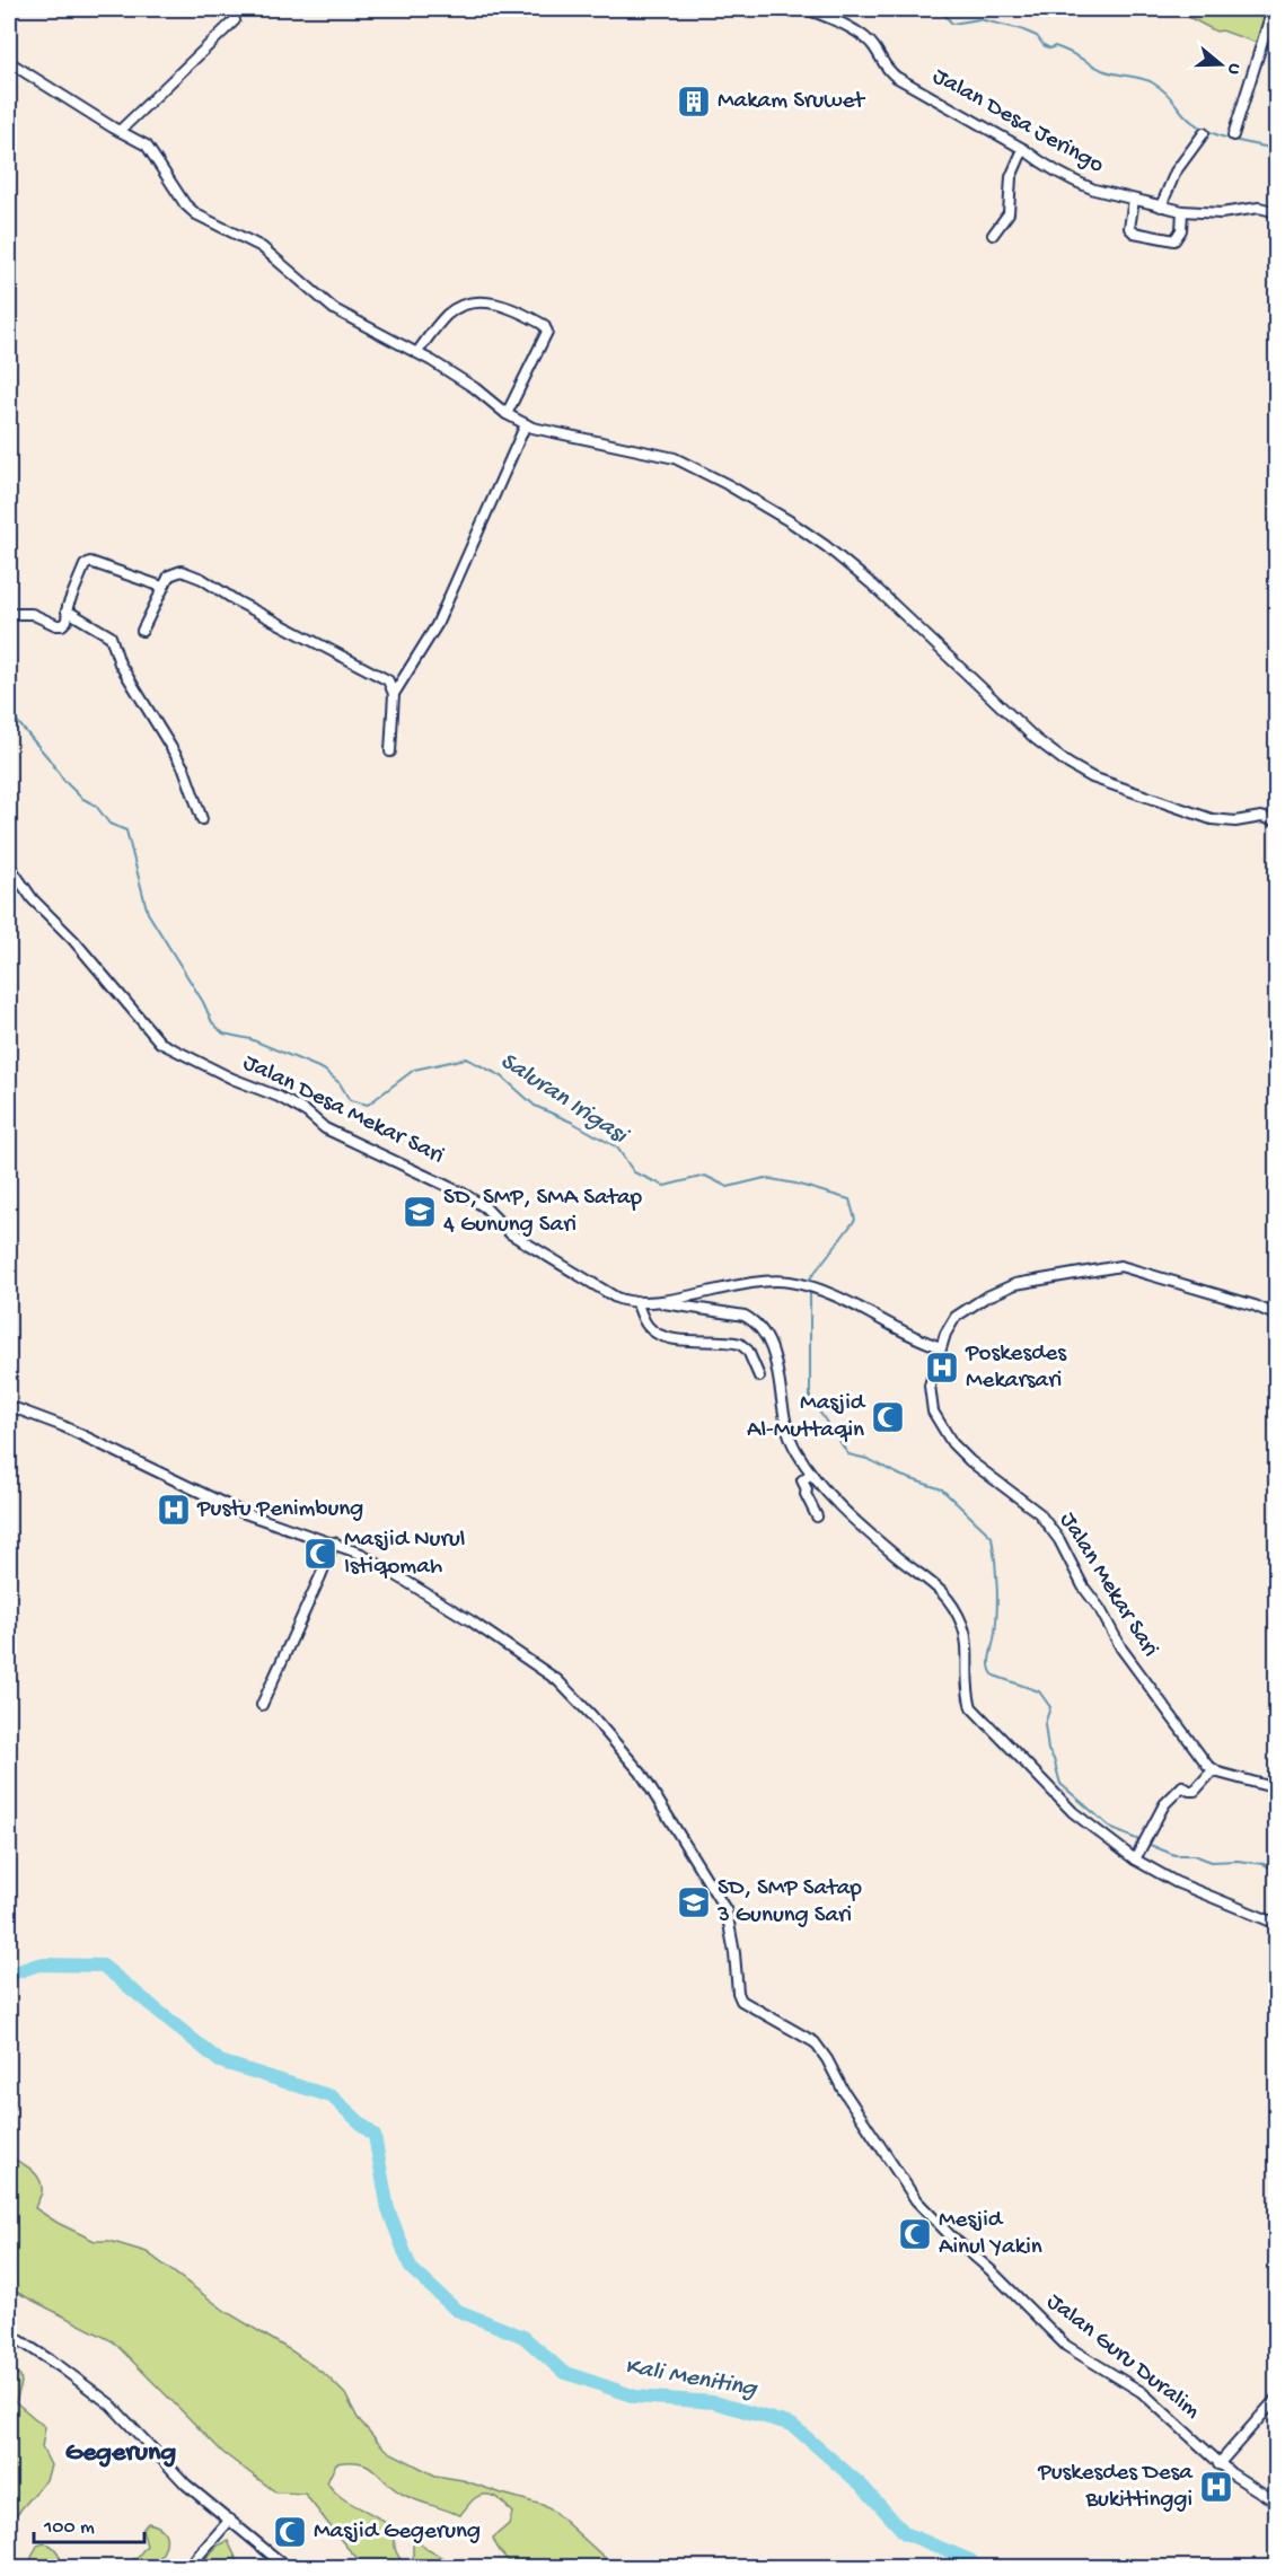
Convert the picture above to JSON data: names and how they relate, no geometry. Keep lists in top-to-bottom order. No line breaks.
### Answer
{"streets":{"street":["Jalan Desa Jeringo","Jalan Desa Mekar Sari","Jalan Mekar Sari","Jalan Guru Duralim"]},"crossings":[["Jalan Desa Mekar Sari","Jalan Mekar Sari"]],"districts":["Gegerung"],"water":["Saluran Irigasi","Kali Meniting"],"places":{"building":["Makam Sruwet"],"school or university":["SD, SMP, SMA Satap 4 Gunung Sari","SD, SMP Satap 3 Gunung Sari"],"hospital":["Poskesdes Mekarsari","Pustu Penimbung","Puskesdes Desa Bukittinggi"],"mosque":["Masjid Al-Muttaqin","Masjid Nurul Istiqomah","Mesjid Ainul Yakin","Masjid Gegerung"]},"scale_bar":"100 m","north":"right"}
